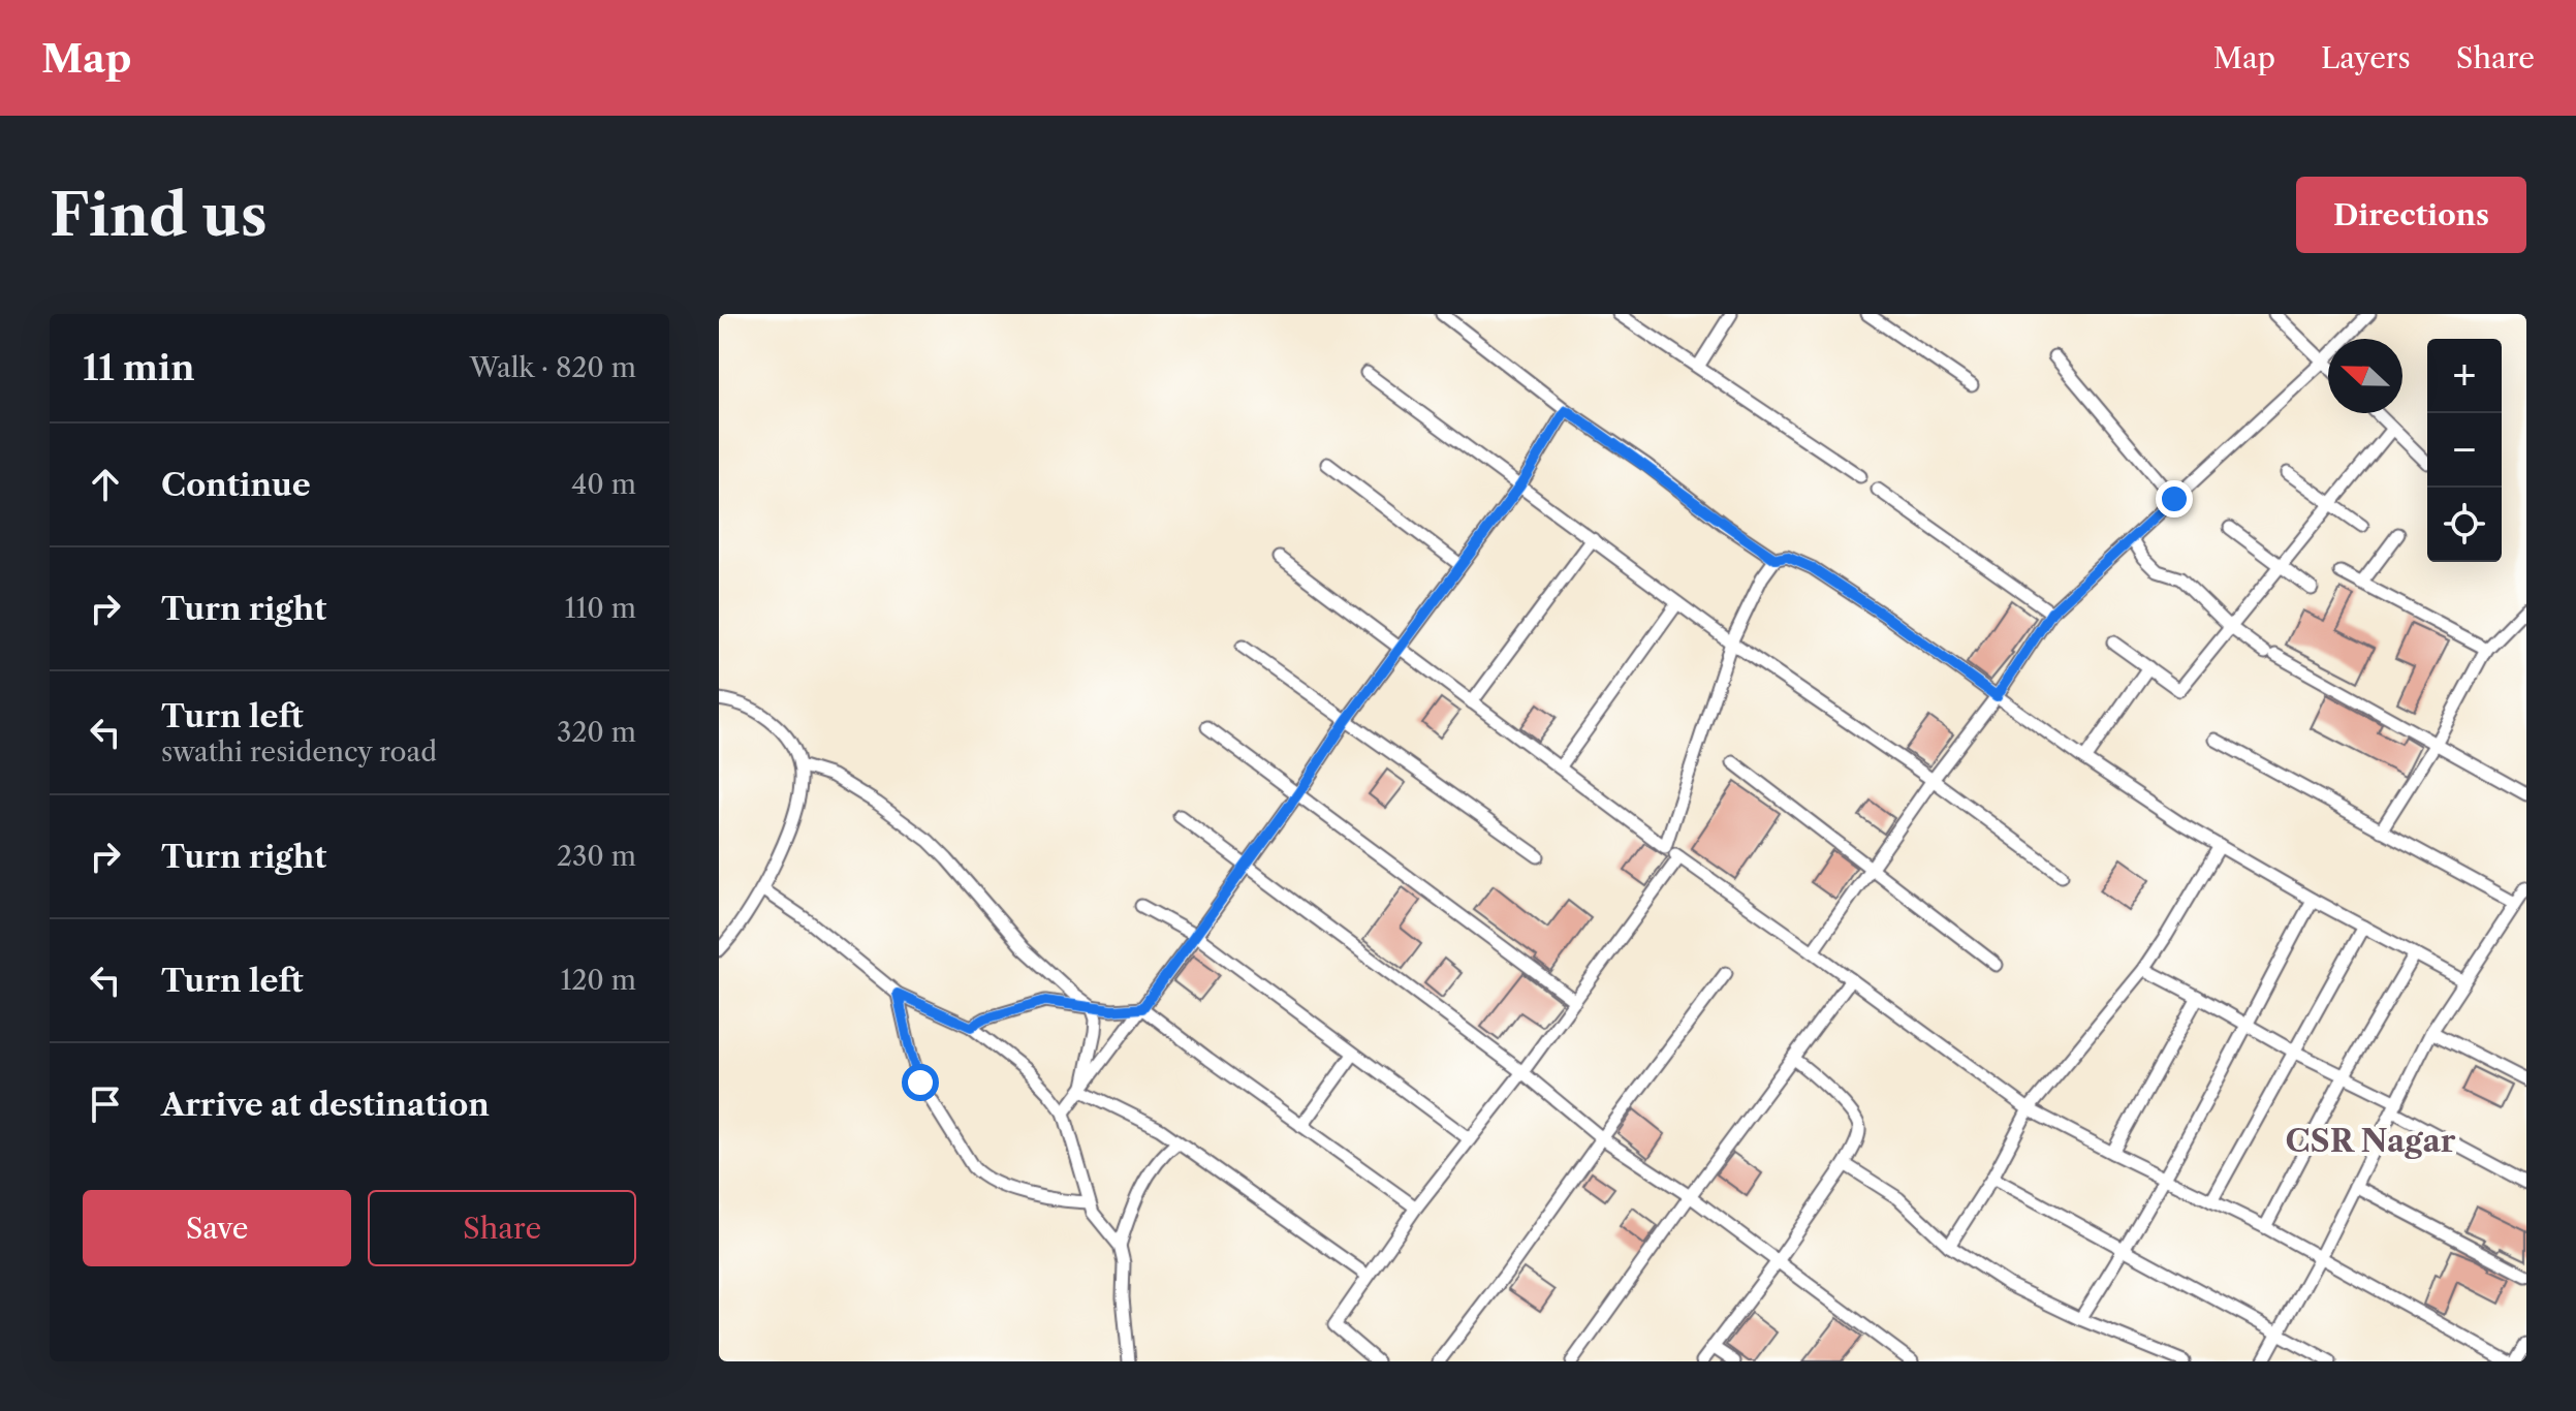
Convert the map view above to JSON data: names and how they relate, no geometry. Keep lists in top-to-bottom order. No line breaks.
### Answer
{"districts":["CSR Nagar"],"north":"left","page":{"header":"Map","nav":["Map","Layers","Share"],"buttons":["Directions",["Save","Share"]],"title":"Find us","heading":["11 min","Walk · 820 m"],"map_buttons":["+","−"],"list":[["Continue","40 m"],["Turn right","110 m"],["Turn left","swathi residency road","320 m"],["Turn right","230 m"],["Turn left","120 m"],"Arrive at destination"]}}
